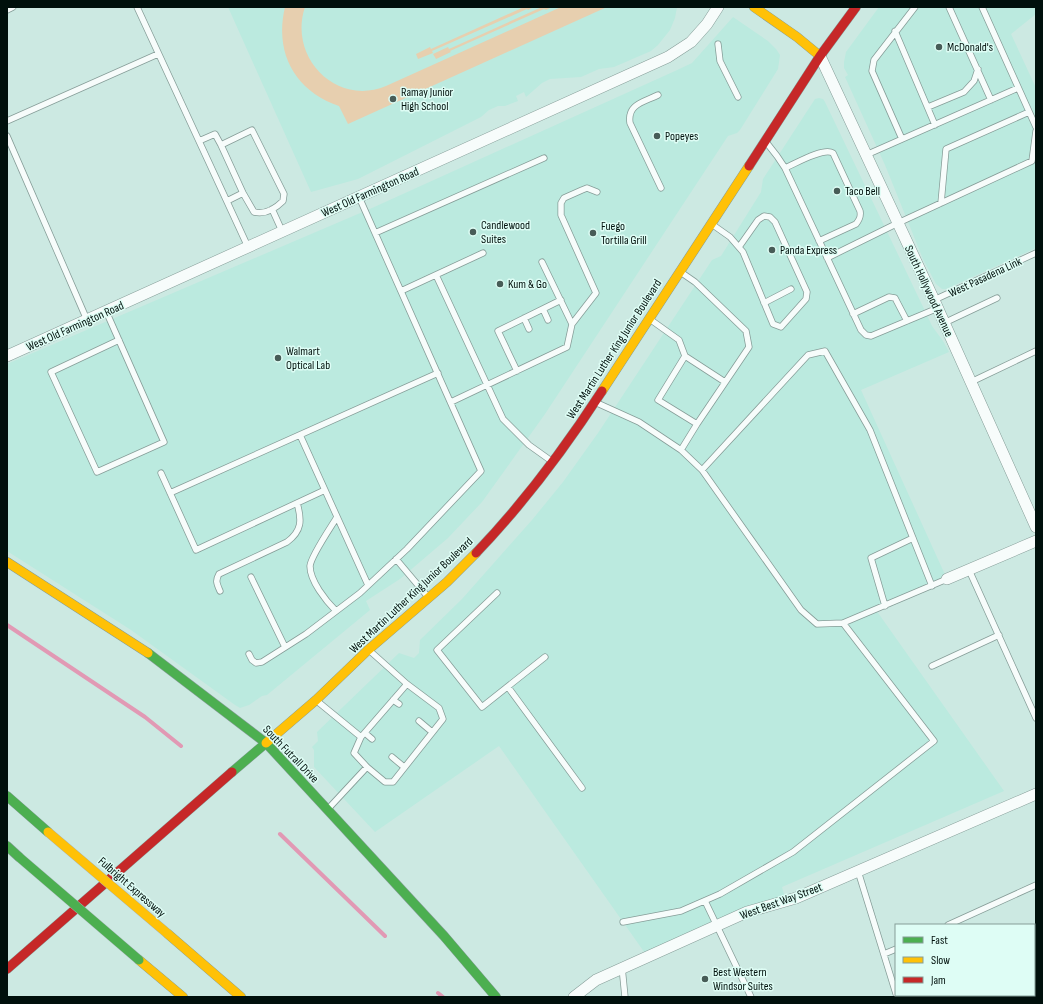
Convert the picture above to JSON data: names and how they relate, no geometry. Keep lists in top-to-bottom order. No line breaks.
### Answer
{"streets":{"main road":["West Martin Luther King Junior Boulevard","South Futrall Drive","Fulbright Expressway"],"street":["West Old Farmington Road","South Hollywood Avenue","West Best Way Street"],"lane":["West Pasadena Link"]},"crossings":[["West Pasadena Link","South Hollywood Avenue"],["South Hollywood Avenue","West Martin Luther King Junior Boulevard"],["West Martin Luther King Junior Boulevard","South Futrall Drive"]],"places":["McDonald's","Ramay Junior High School","Popeyes","Taco Bell","Candlewood Suites","Fuego Tortilla Grill","Panda Express","Kum & Go","Walmart Optical Lab","Best Western Windsor Suites"],"legend":["Fast","Slow","Jam"]}
